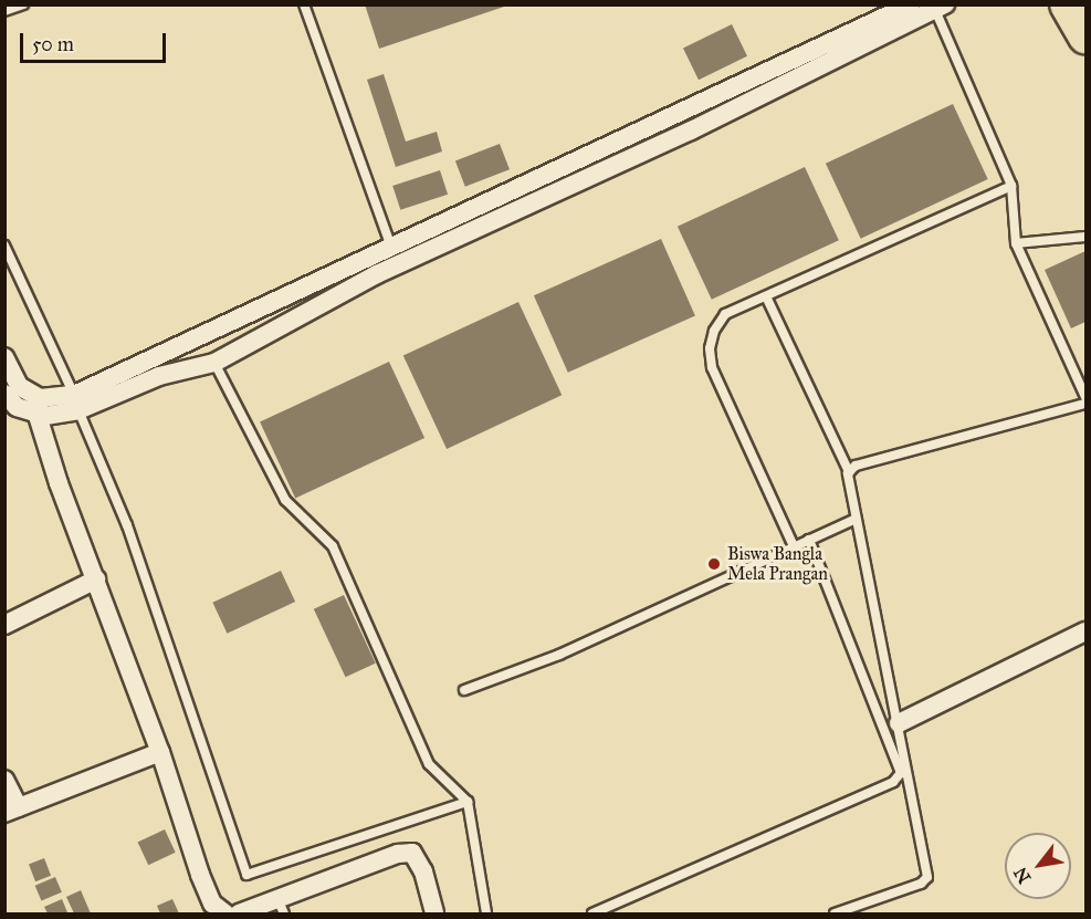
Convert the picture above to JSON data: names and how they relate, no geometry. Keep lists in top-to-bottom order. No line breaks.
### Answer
{"places":["Biswa Bangla Mela Prangan"],"scale_bar":"50 m","north":"bottom left"}
